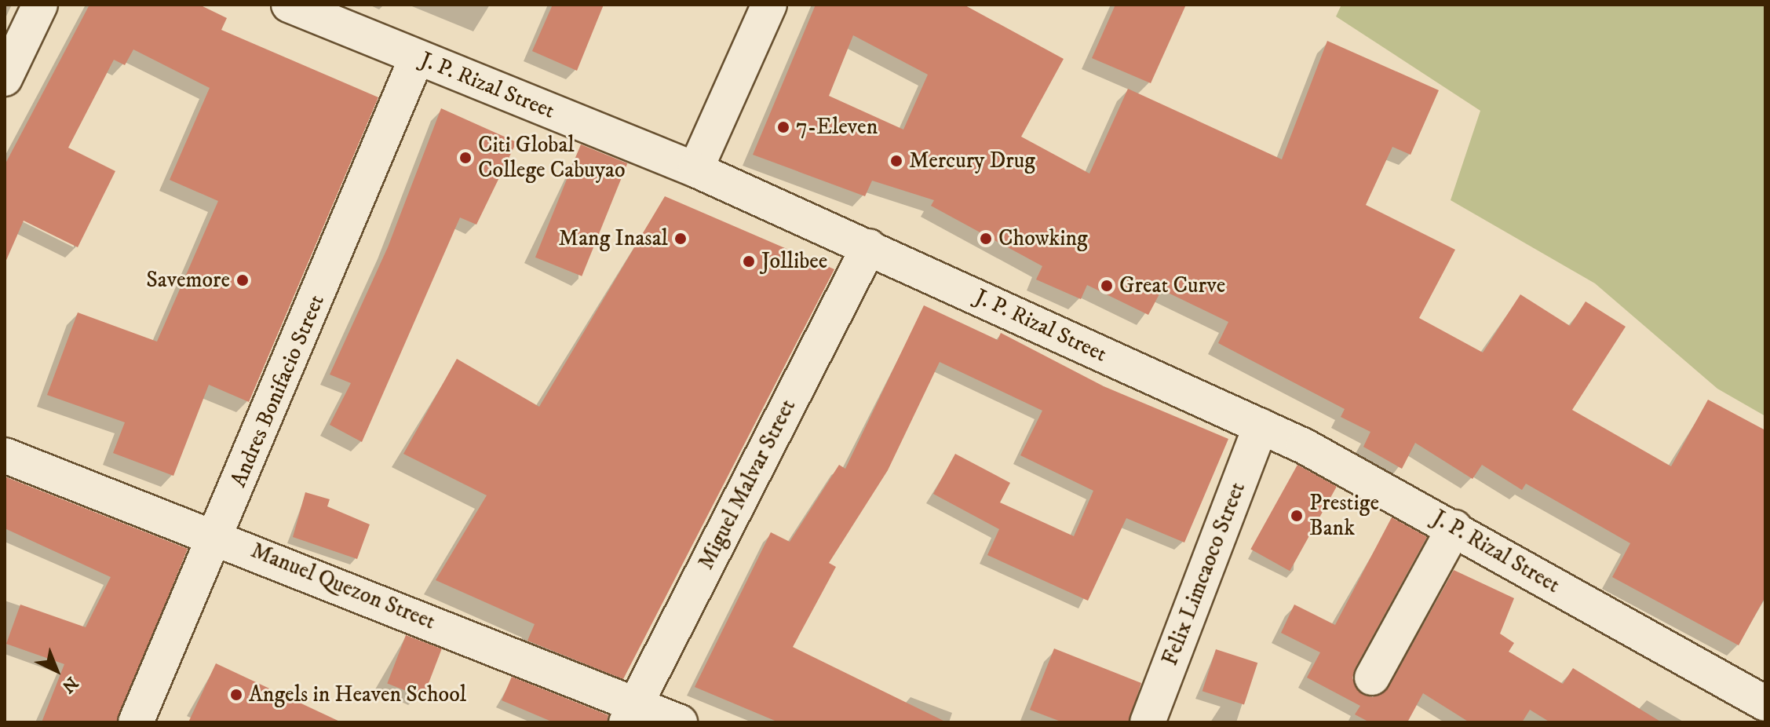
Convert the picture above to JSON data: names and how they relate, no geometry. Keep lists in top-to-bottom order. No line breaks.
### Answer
{"streets":{"street":["J. P. Rizal Street","Andres Bonifacio Street","Miguel Malvar Street","Felix Limcaoco Street","Manuel Quezon Street"]},"crossings":[["J. P. Rizal Street","Andres Bonifacio Street"],["J. P. Rizal Street","Miguel Malvar Street"],["J. P. Rizal Street","Felix Limcaoco Street"],["Andres Bonifacio Street","Manuel Quezon Street"],["Miguel Malvar Street","Manuel Quezon Street"]],"places":["7-Eleven","Citi Global College Cabuyao","Mercury Drug","Mang Inasal","Chowking","Jollibee","Savemore","Great Curve","Prestige Bank","Angels in Heaven School"],"north":"bottom right"}
